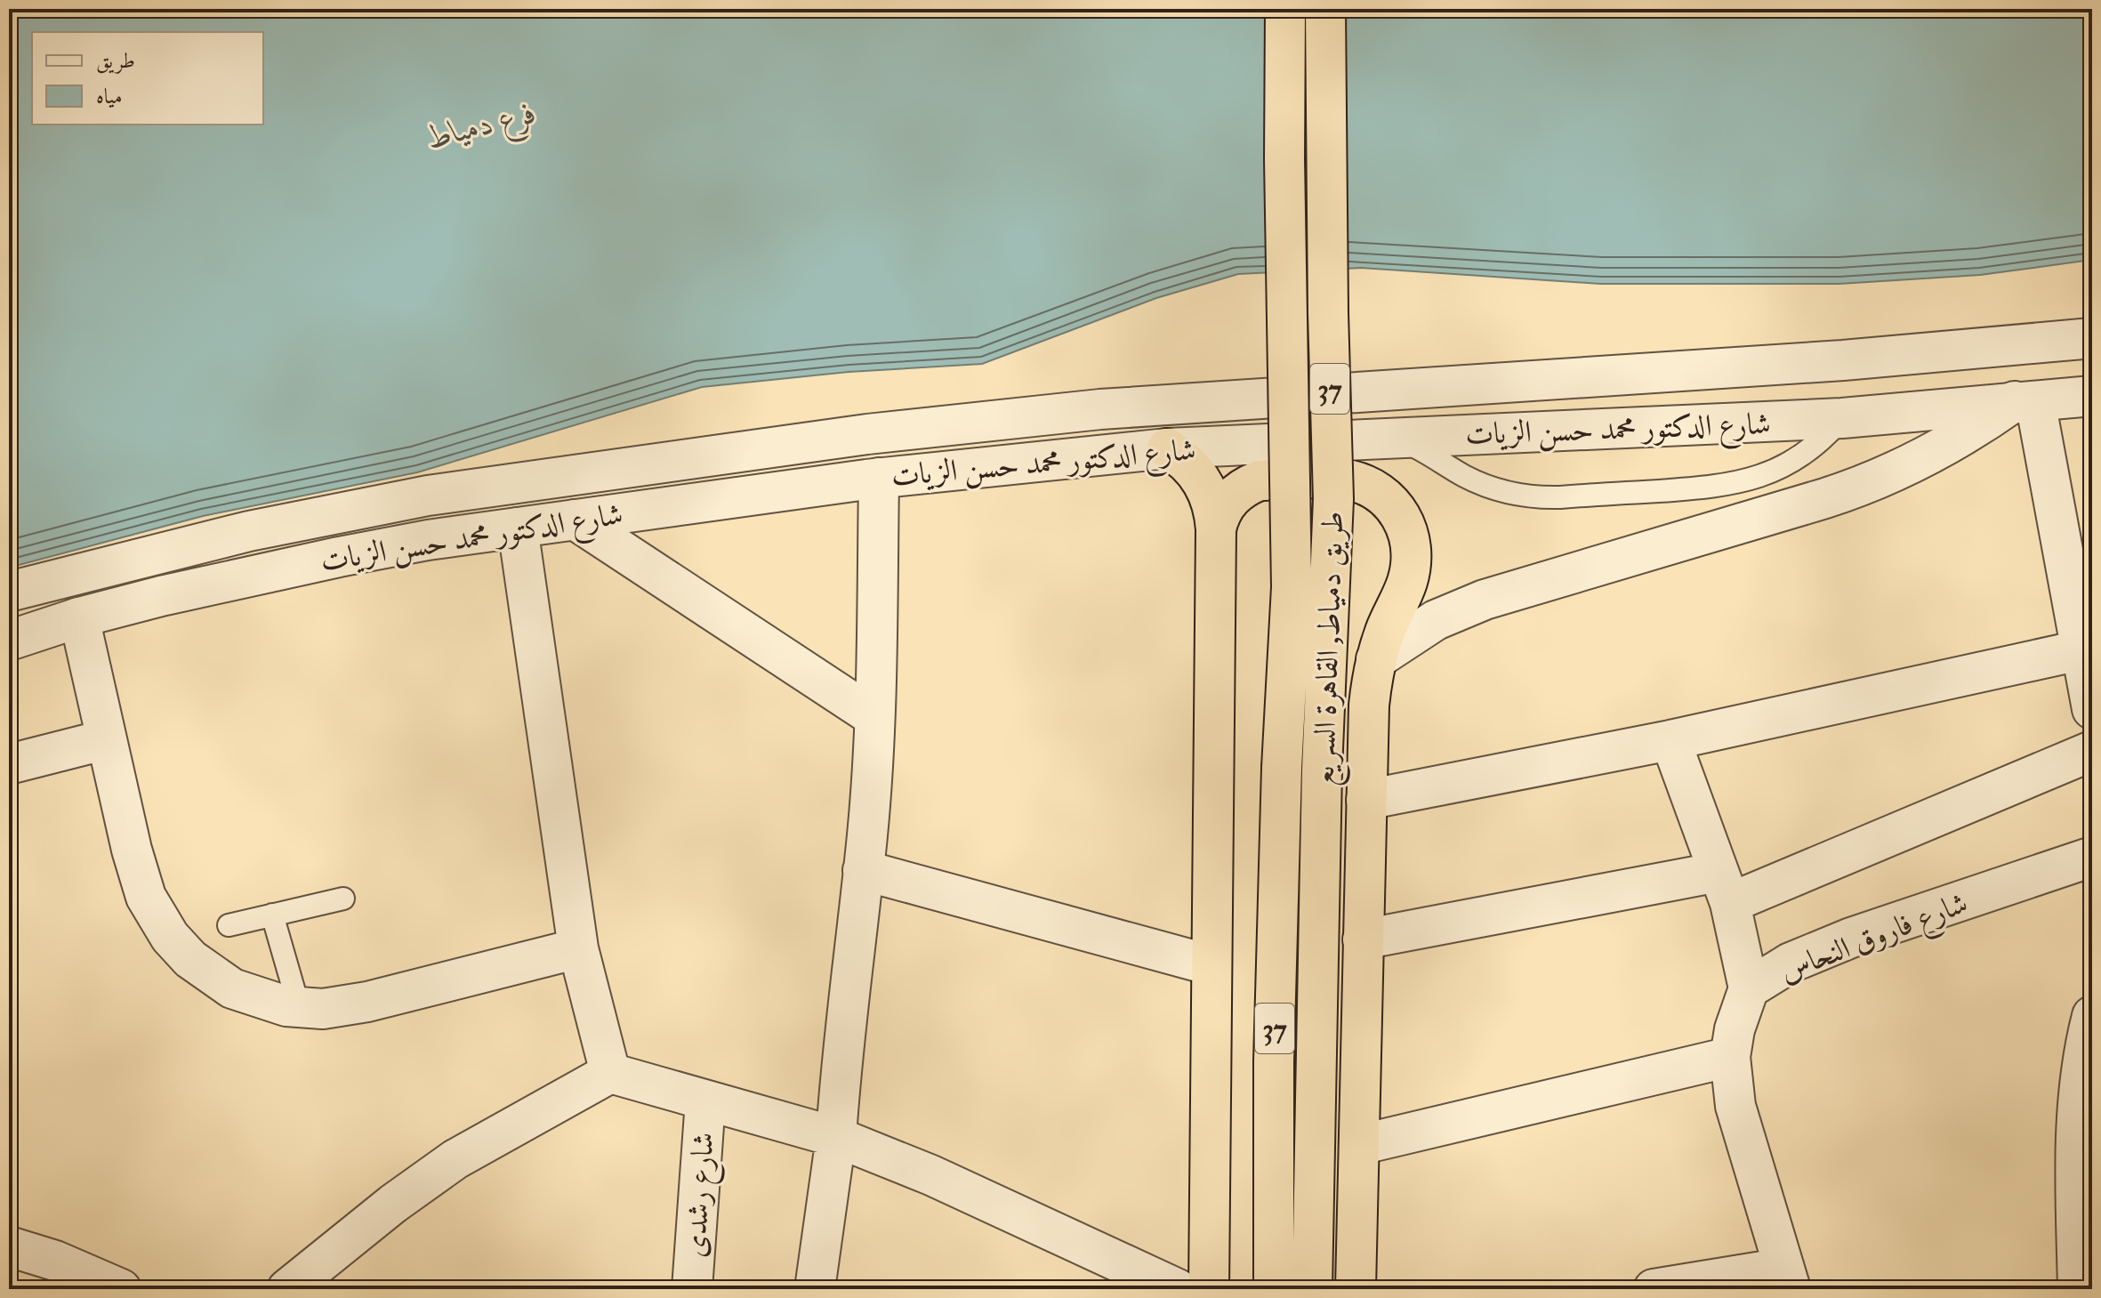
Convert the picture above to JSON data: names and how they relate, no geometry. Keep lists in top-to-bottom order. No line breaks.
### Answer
{"streets":{"highway":["37","طريق دمياط, القاهرة السريع"],"street":["شارع الدكتور محمد حسن الزيات","شارع فاروق النحاس","شارع رشدى"]},"water":["فرع دمياط"],"legend":["طريق","مياه"]}
